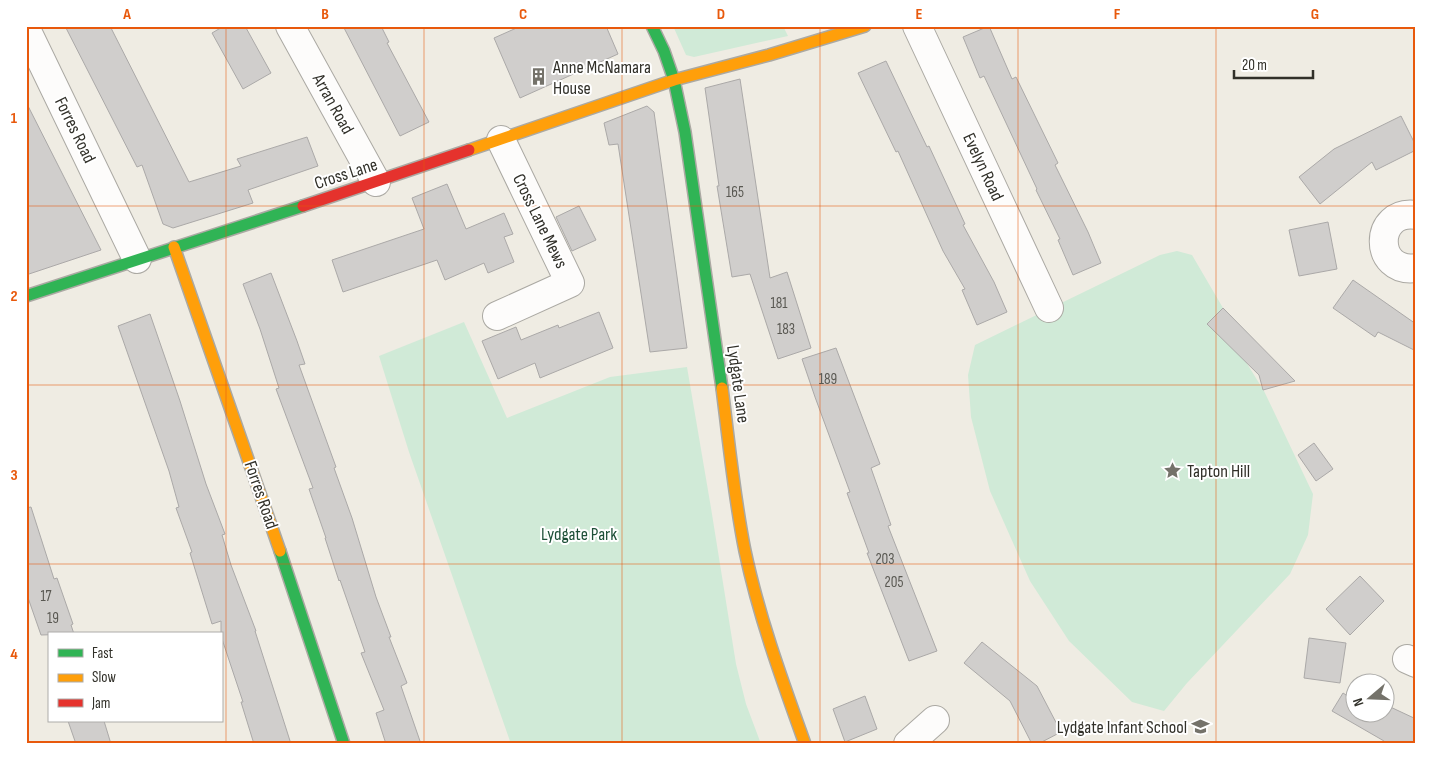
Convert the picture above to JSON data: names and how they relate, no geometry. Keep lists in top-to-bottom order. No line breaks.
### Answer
{"streets":{"street":["Arran Road","Forres Road","Evelyn Road","Cross Lane","Cross Lane Mews","Lydgate Lane"]},"crossings":[["Arran Road","Cross Lane"],["Forres Road","Cross Lane"],["Cross Lane","Cross Lane Mews"],["Cross Lane","Lydgate Lane"]],"parks":["Lydgate Park"],"places":{"building":["Anne McNamara House"],"place":["Tapton Hill"],"school or university":["Lydgate Infant School"]},"house_numbers":["165","181","183","189","203","205","17","19"],"legend":["Fast","Slow","Jam"],"scale_bar":"20 m","north":"left","grid":{"columns":["A","B","C","D","E","F","G"],"rows":["1","2","3","4"]}}
